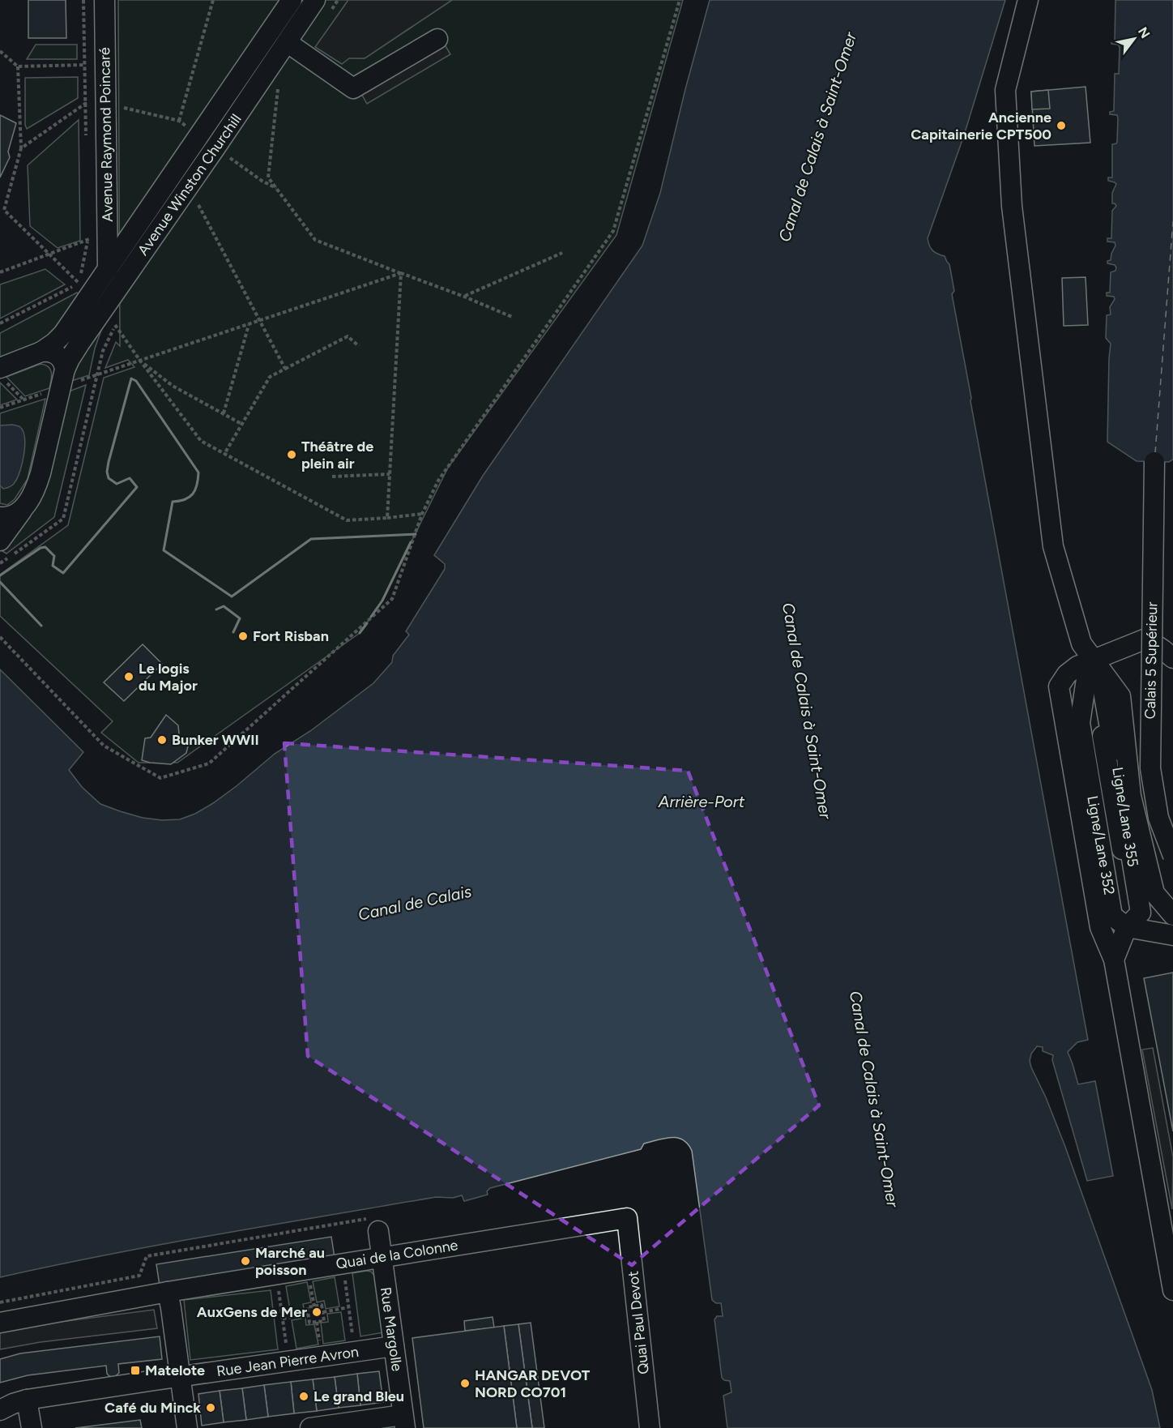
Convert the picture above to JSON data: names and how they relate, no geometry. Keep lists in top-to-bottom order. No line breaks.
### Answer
{"streets":{"street":["Avenue Raymond Poincaré","Avenue Winston Churchill","Calais 5 Supérieur","Ligne/Lane 352","Quai de la Colonne","Quai Paul Devot","Rue Margolle","Rue Jean Pierre Avron"]},"crossings":[["Avenue Raymond Poincaré","Avenue Winston Churchill"],["Quai de la Colonne","Quai Paul Devot"],["Quai de la Colonne","Rue Margolle"],["Rue Margolle","Rue Jean Pierre Avron"]],"water":["Canal de Calais à Saint-Omer","Arrière-Port","Canal de Calais"],"places":{"other":["Ancienne Capitainerie CPT500","Théâtre de plein air","Fort Risban","Le logis du Major","Bunker WWII","Marché au poisson","AuxGens de Mer","HANGAR DEVOT NORD CO701","Le grand Bleu","Café du Minck"],"transit":["Matelote"]},"north":"top right"}
